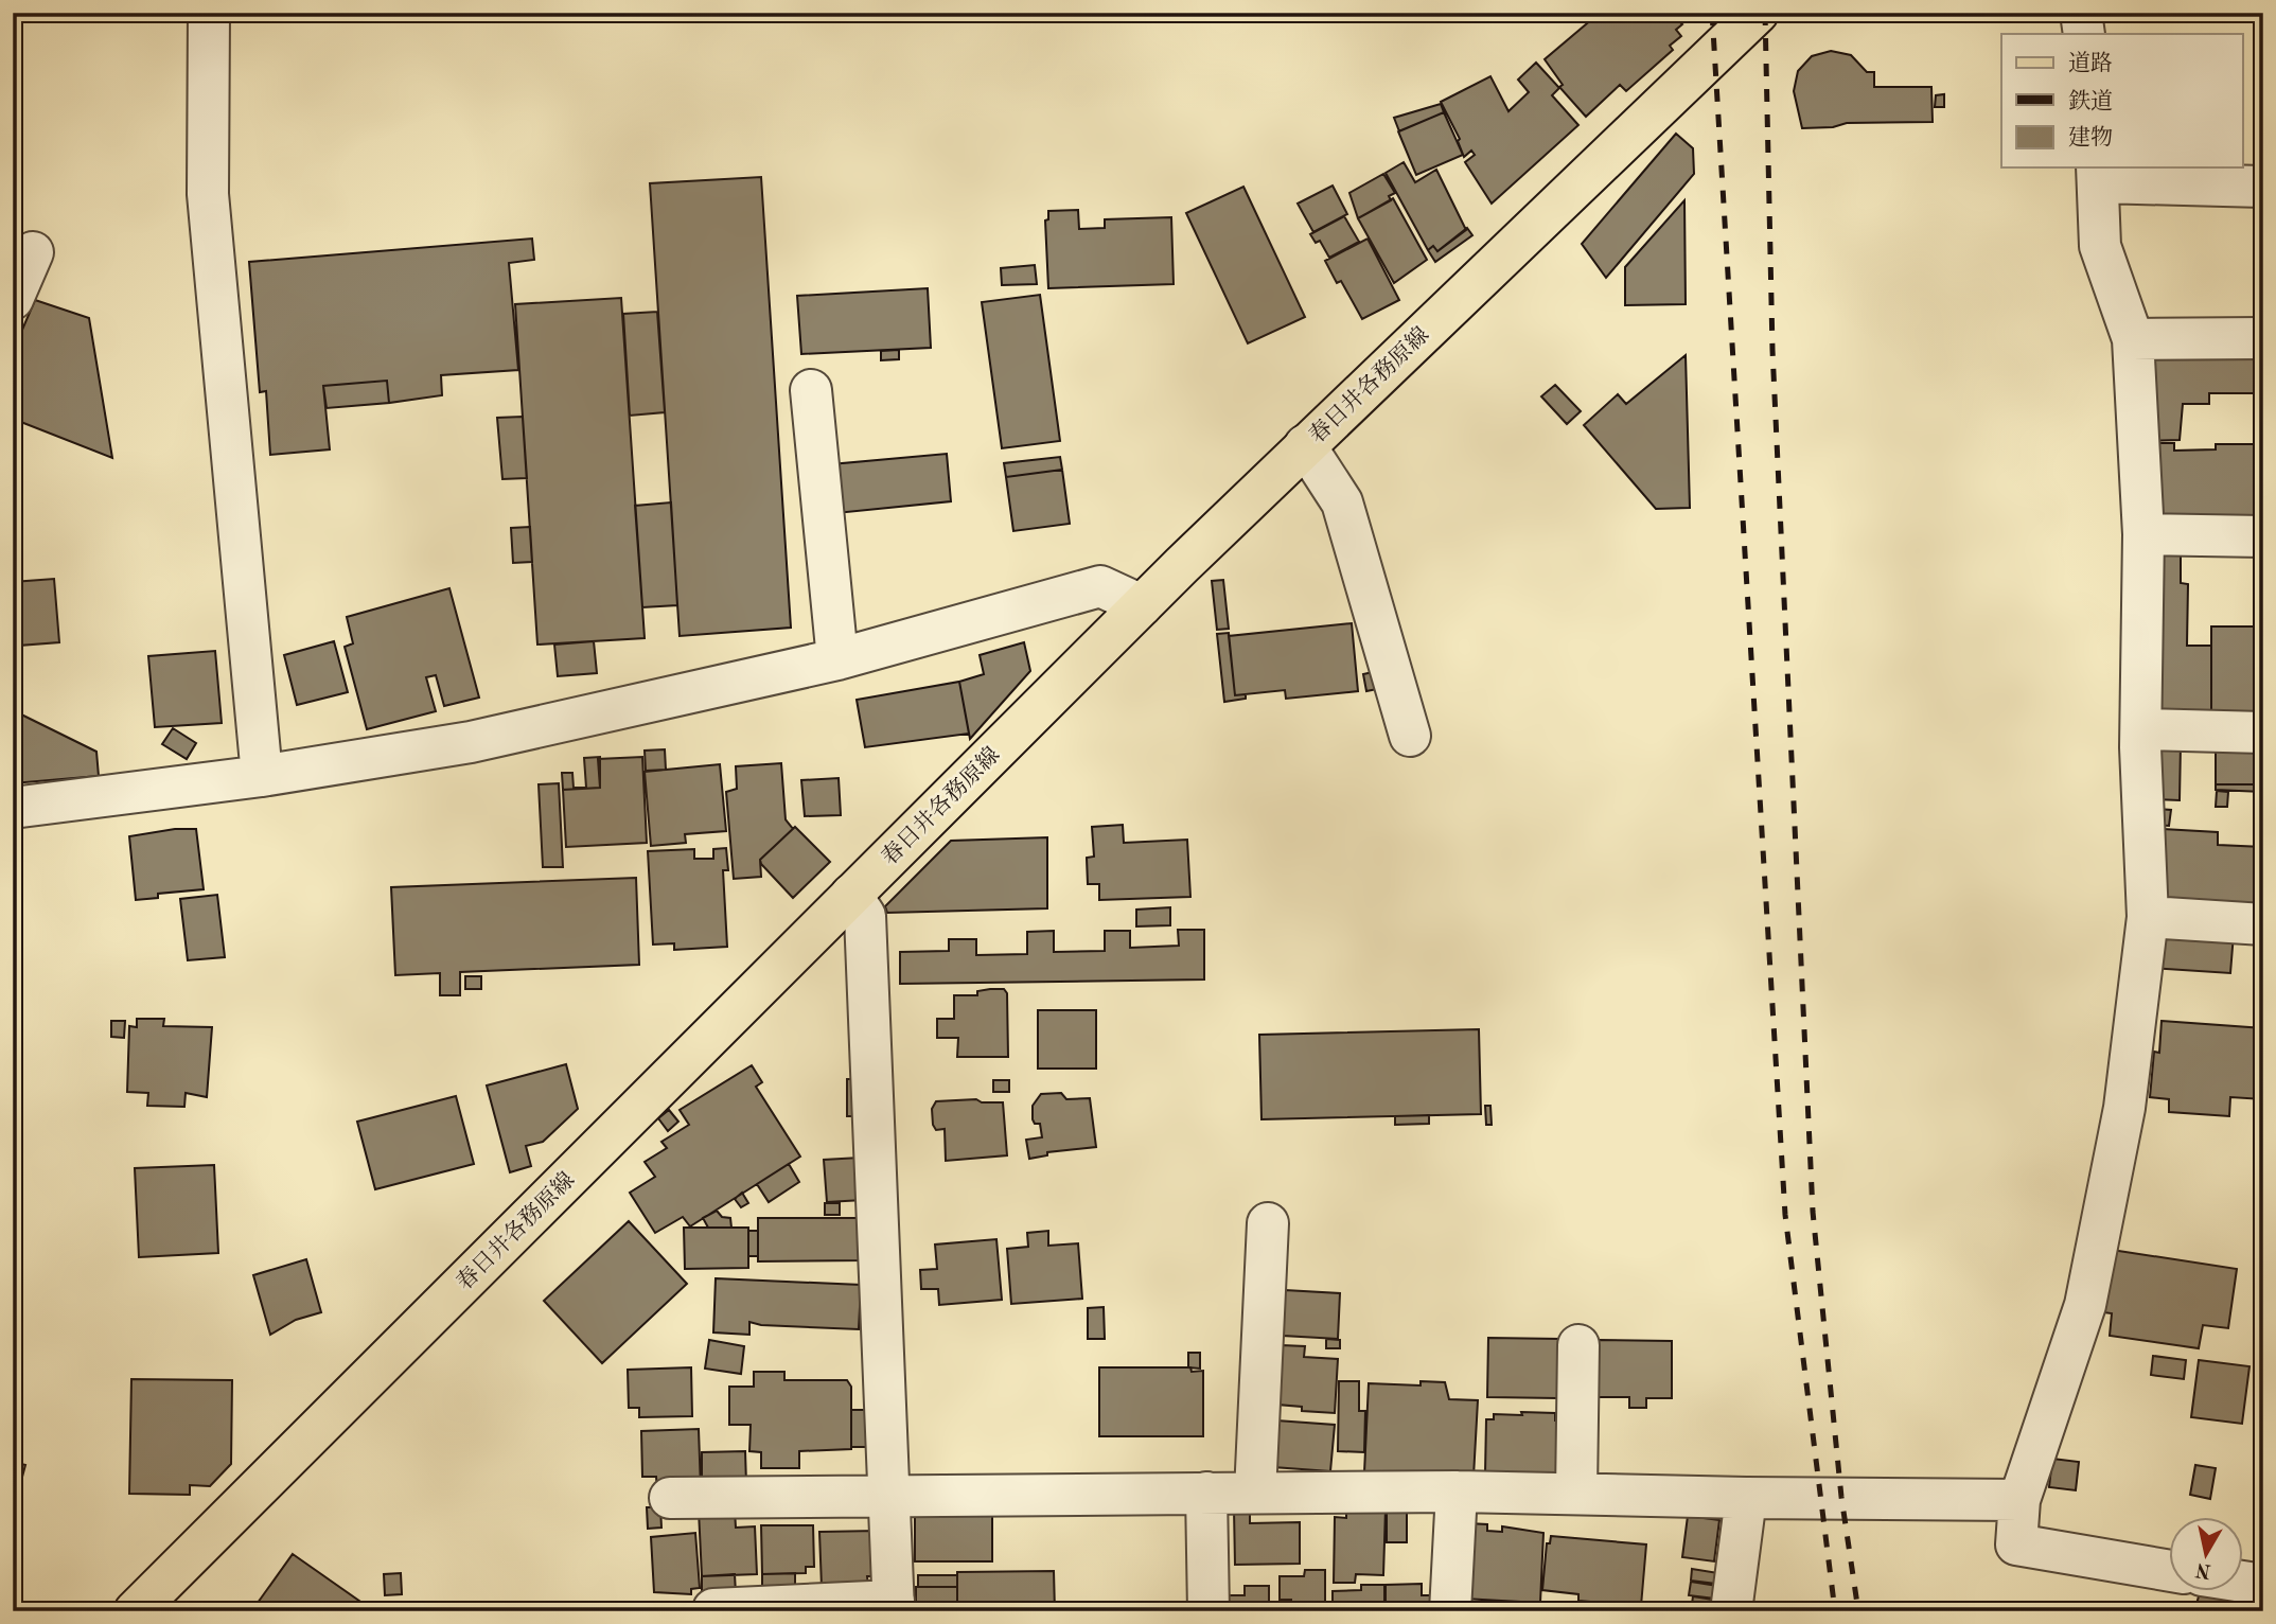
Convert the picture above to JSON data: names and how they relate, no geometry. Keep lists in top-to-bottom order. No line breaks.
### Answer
{"streets":{"main road":["春日井各務原線"]},"legend":["道路","鉄道","建物"],"north":"bottom"}
